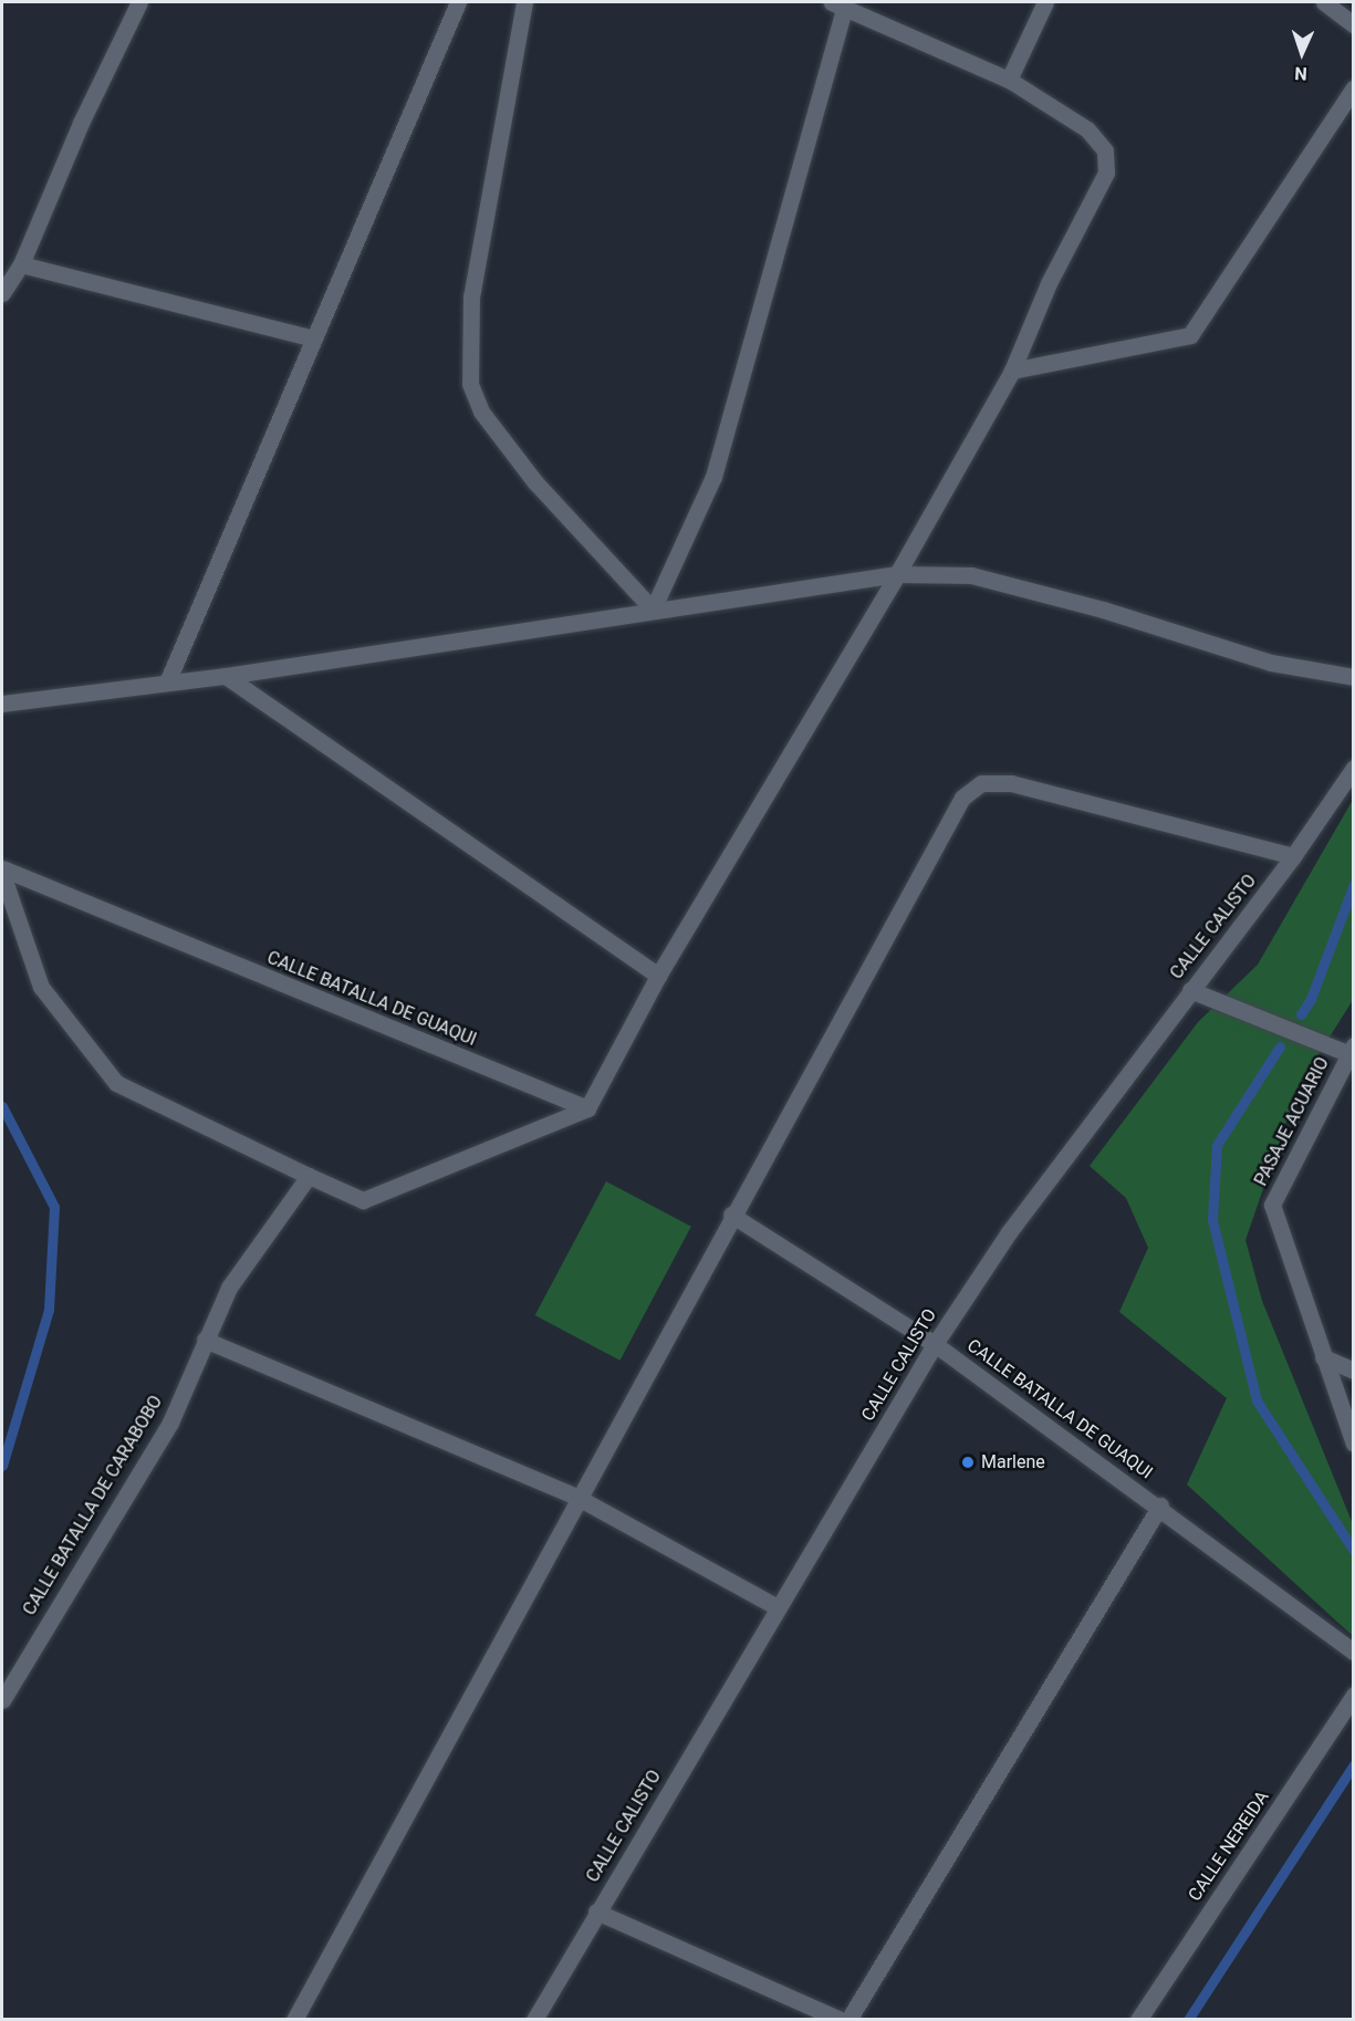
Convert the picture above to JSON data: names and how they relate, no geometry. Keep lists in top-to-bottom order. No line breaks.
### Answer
{"streets":{"street":["CALLE CALISTO","CALLE BATALLA DE GUAQUI","PASAJE ACUARIO","CALLE BATALLA DE CARABOBO","CALLE NEREIDA"]},"crossings":[["CALLE CALISTO","CALLE BATALLA DE GUAQUI"]],"places":["Marlene"],"north":"bottom"}
